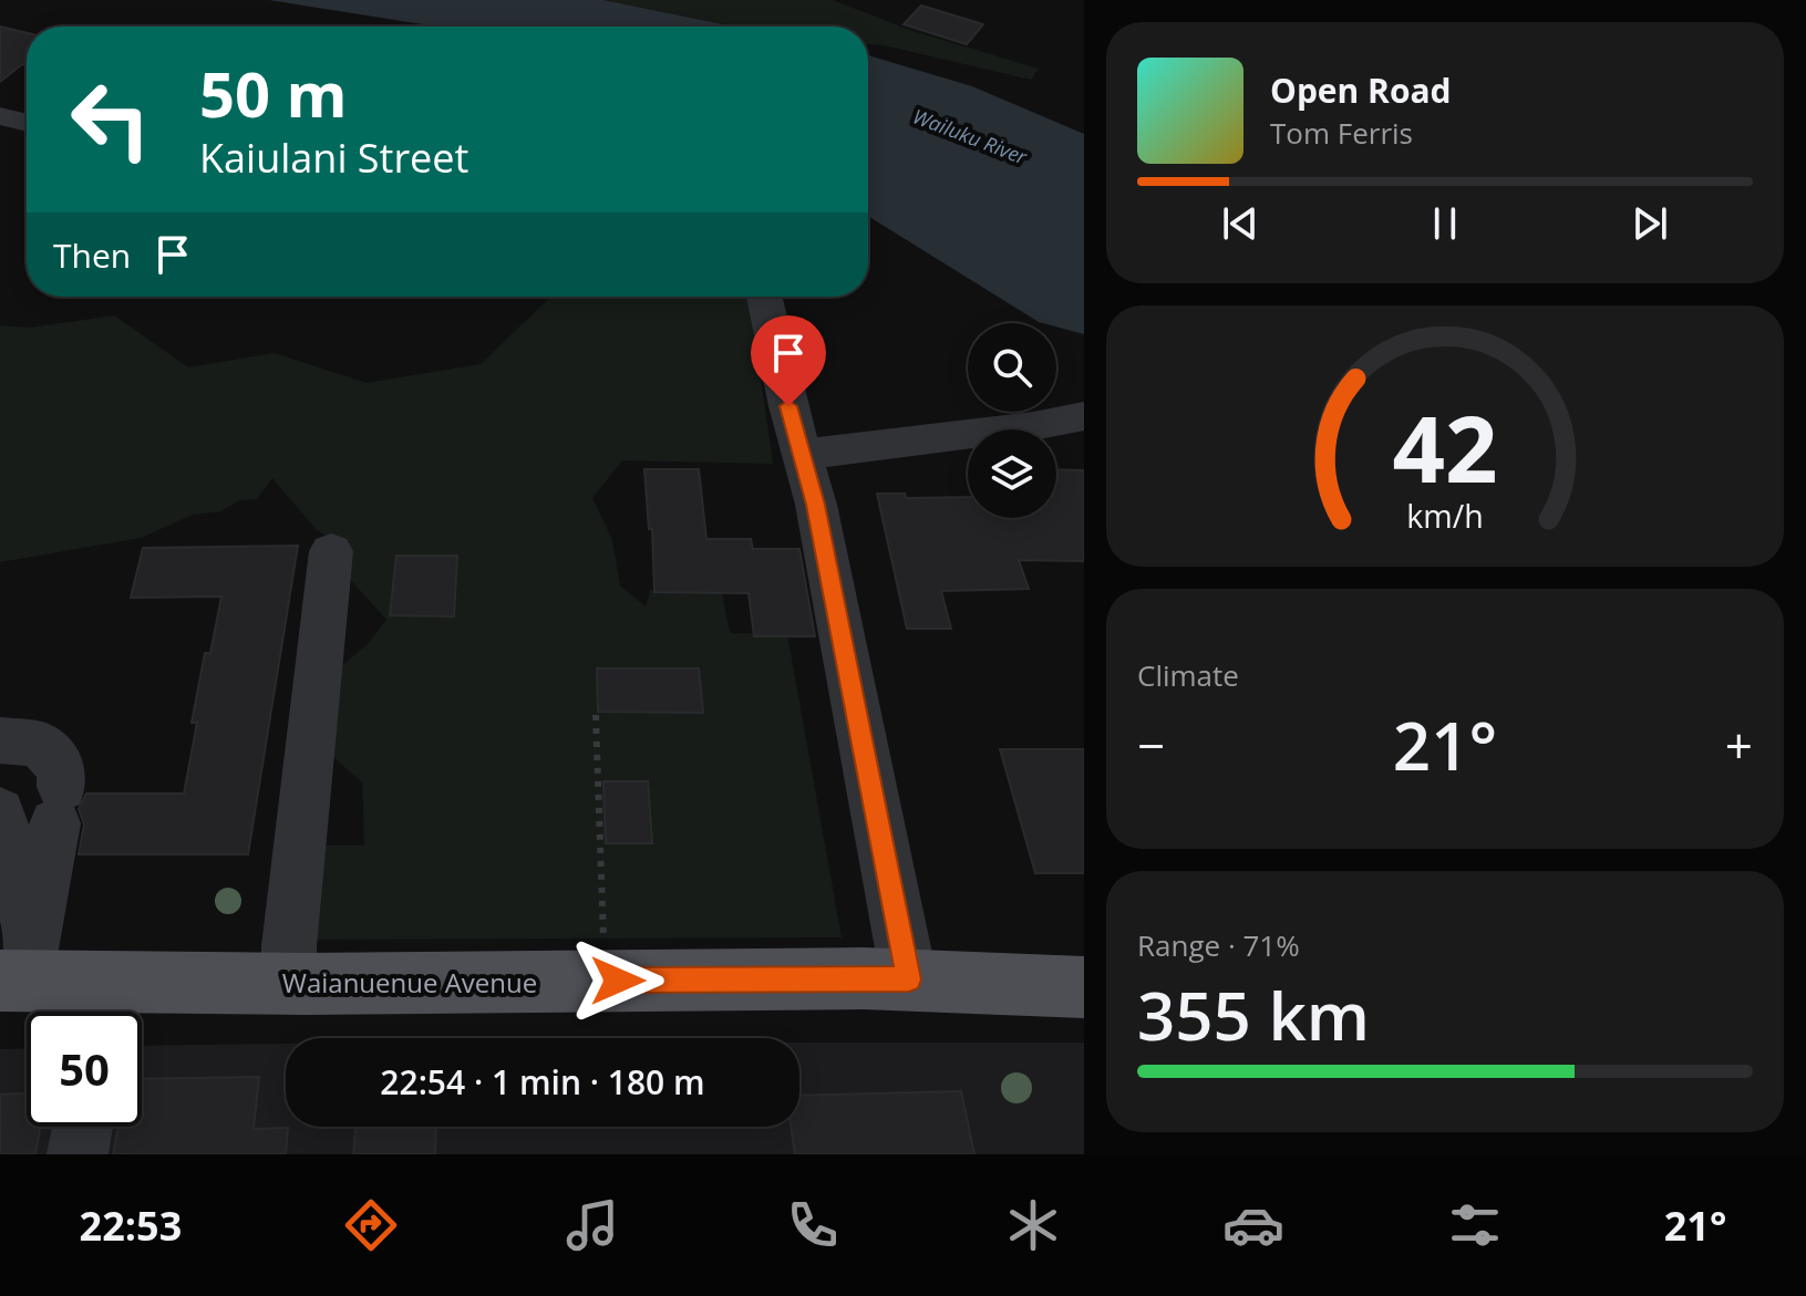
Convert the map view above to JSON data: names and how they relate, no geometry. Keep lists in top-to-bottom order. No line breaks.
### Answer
{"streets":{"main road":["Waianuenue Avenue"]},"water":["Wailuku River"],"page":{"turn":["50 m","Kaiulani Street"],"song":["Open Road","Tom Ferris"],"then":"Then","tile":["Climate",["Range · 71%","355 km"]],"heat":["−","21°","+"],"limit":"50","trip":"22:54 · 1 min · 180 m","tabs":["22:53","21°"],"gauge":["42","km/h"]}}
